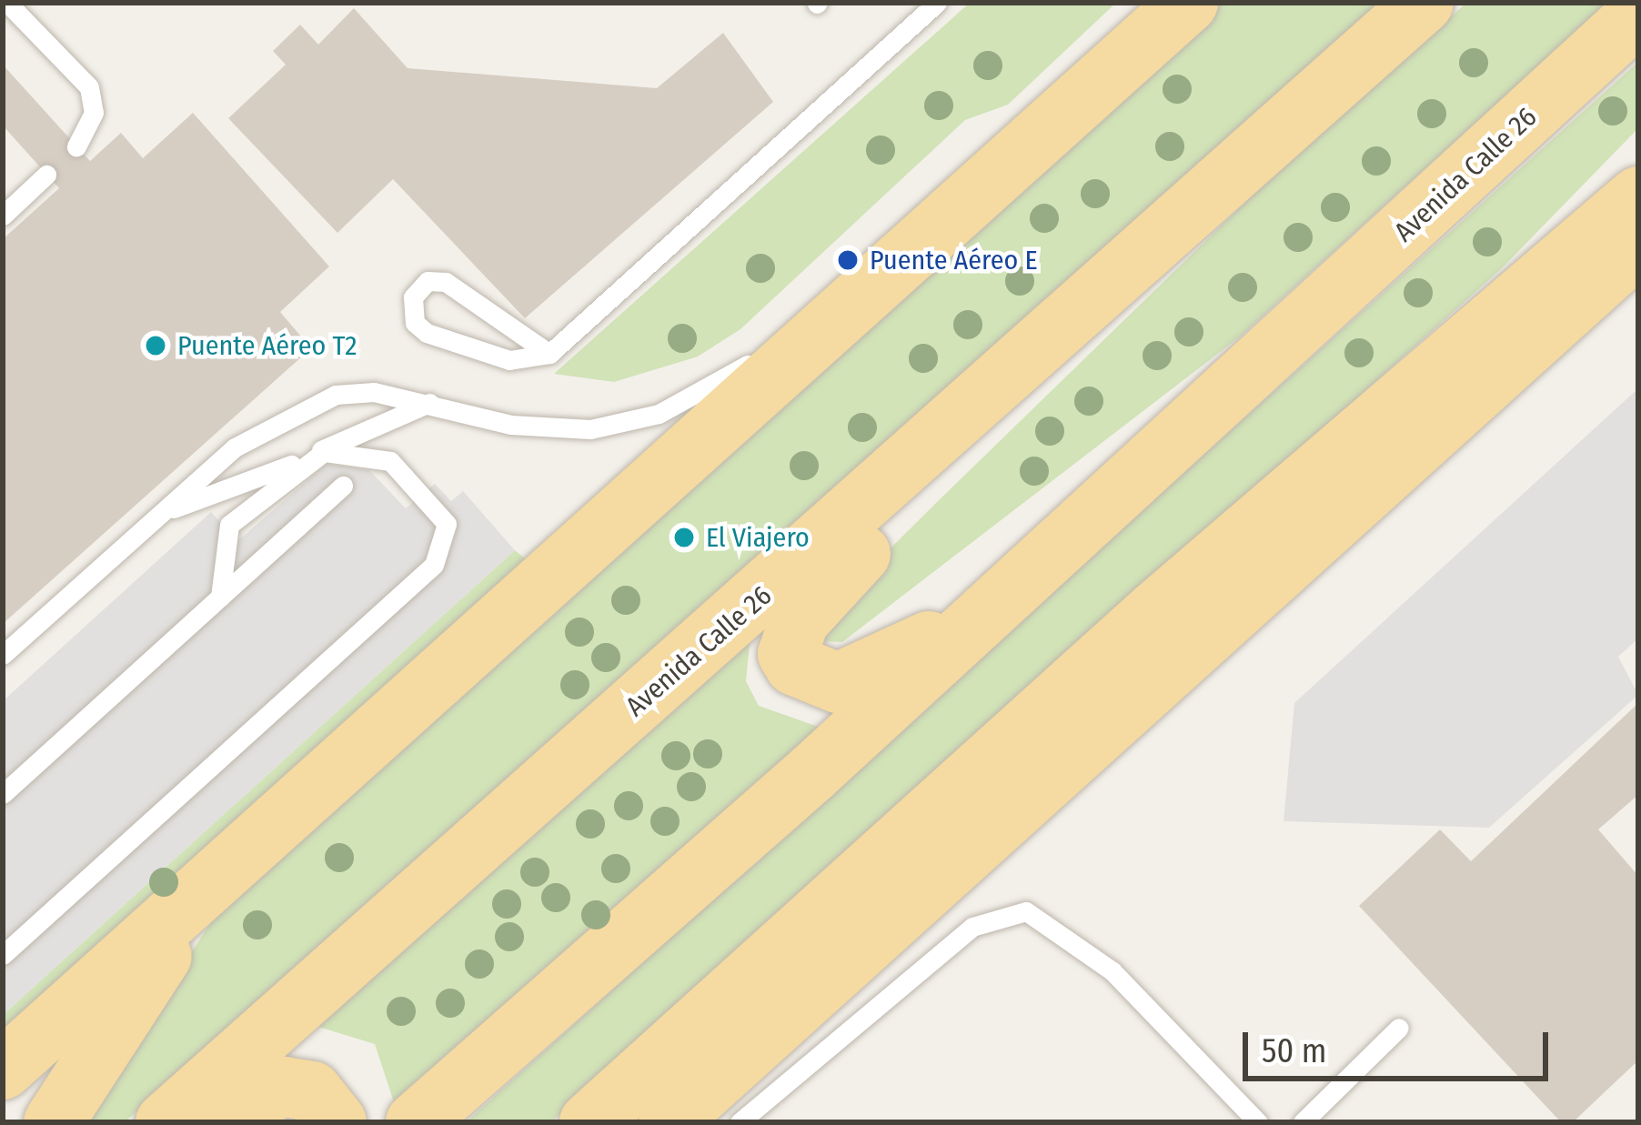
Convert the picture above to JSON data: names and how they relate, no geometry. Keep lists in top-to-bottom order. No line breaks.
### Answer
{"streets":{"main road":["Avenida Calle 26"]},"places":["Puente Aéreo E","Puente Aéreo T2","El Viajero"],"scale_bar":"50 m"}
